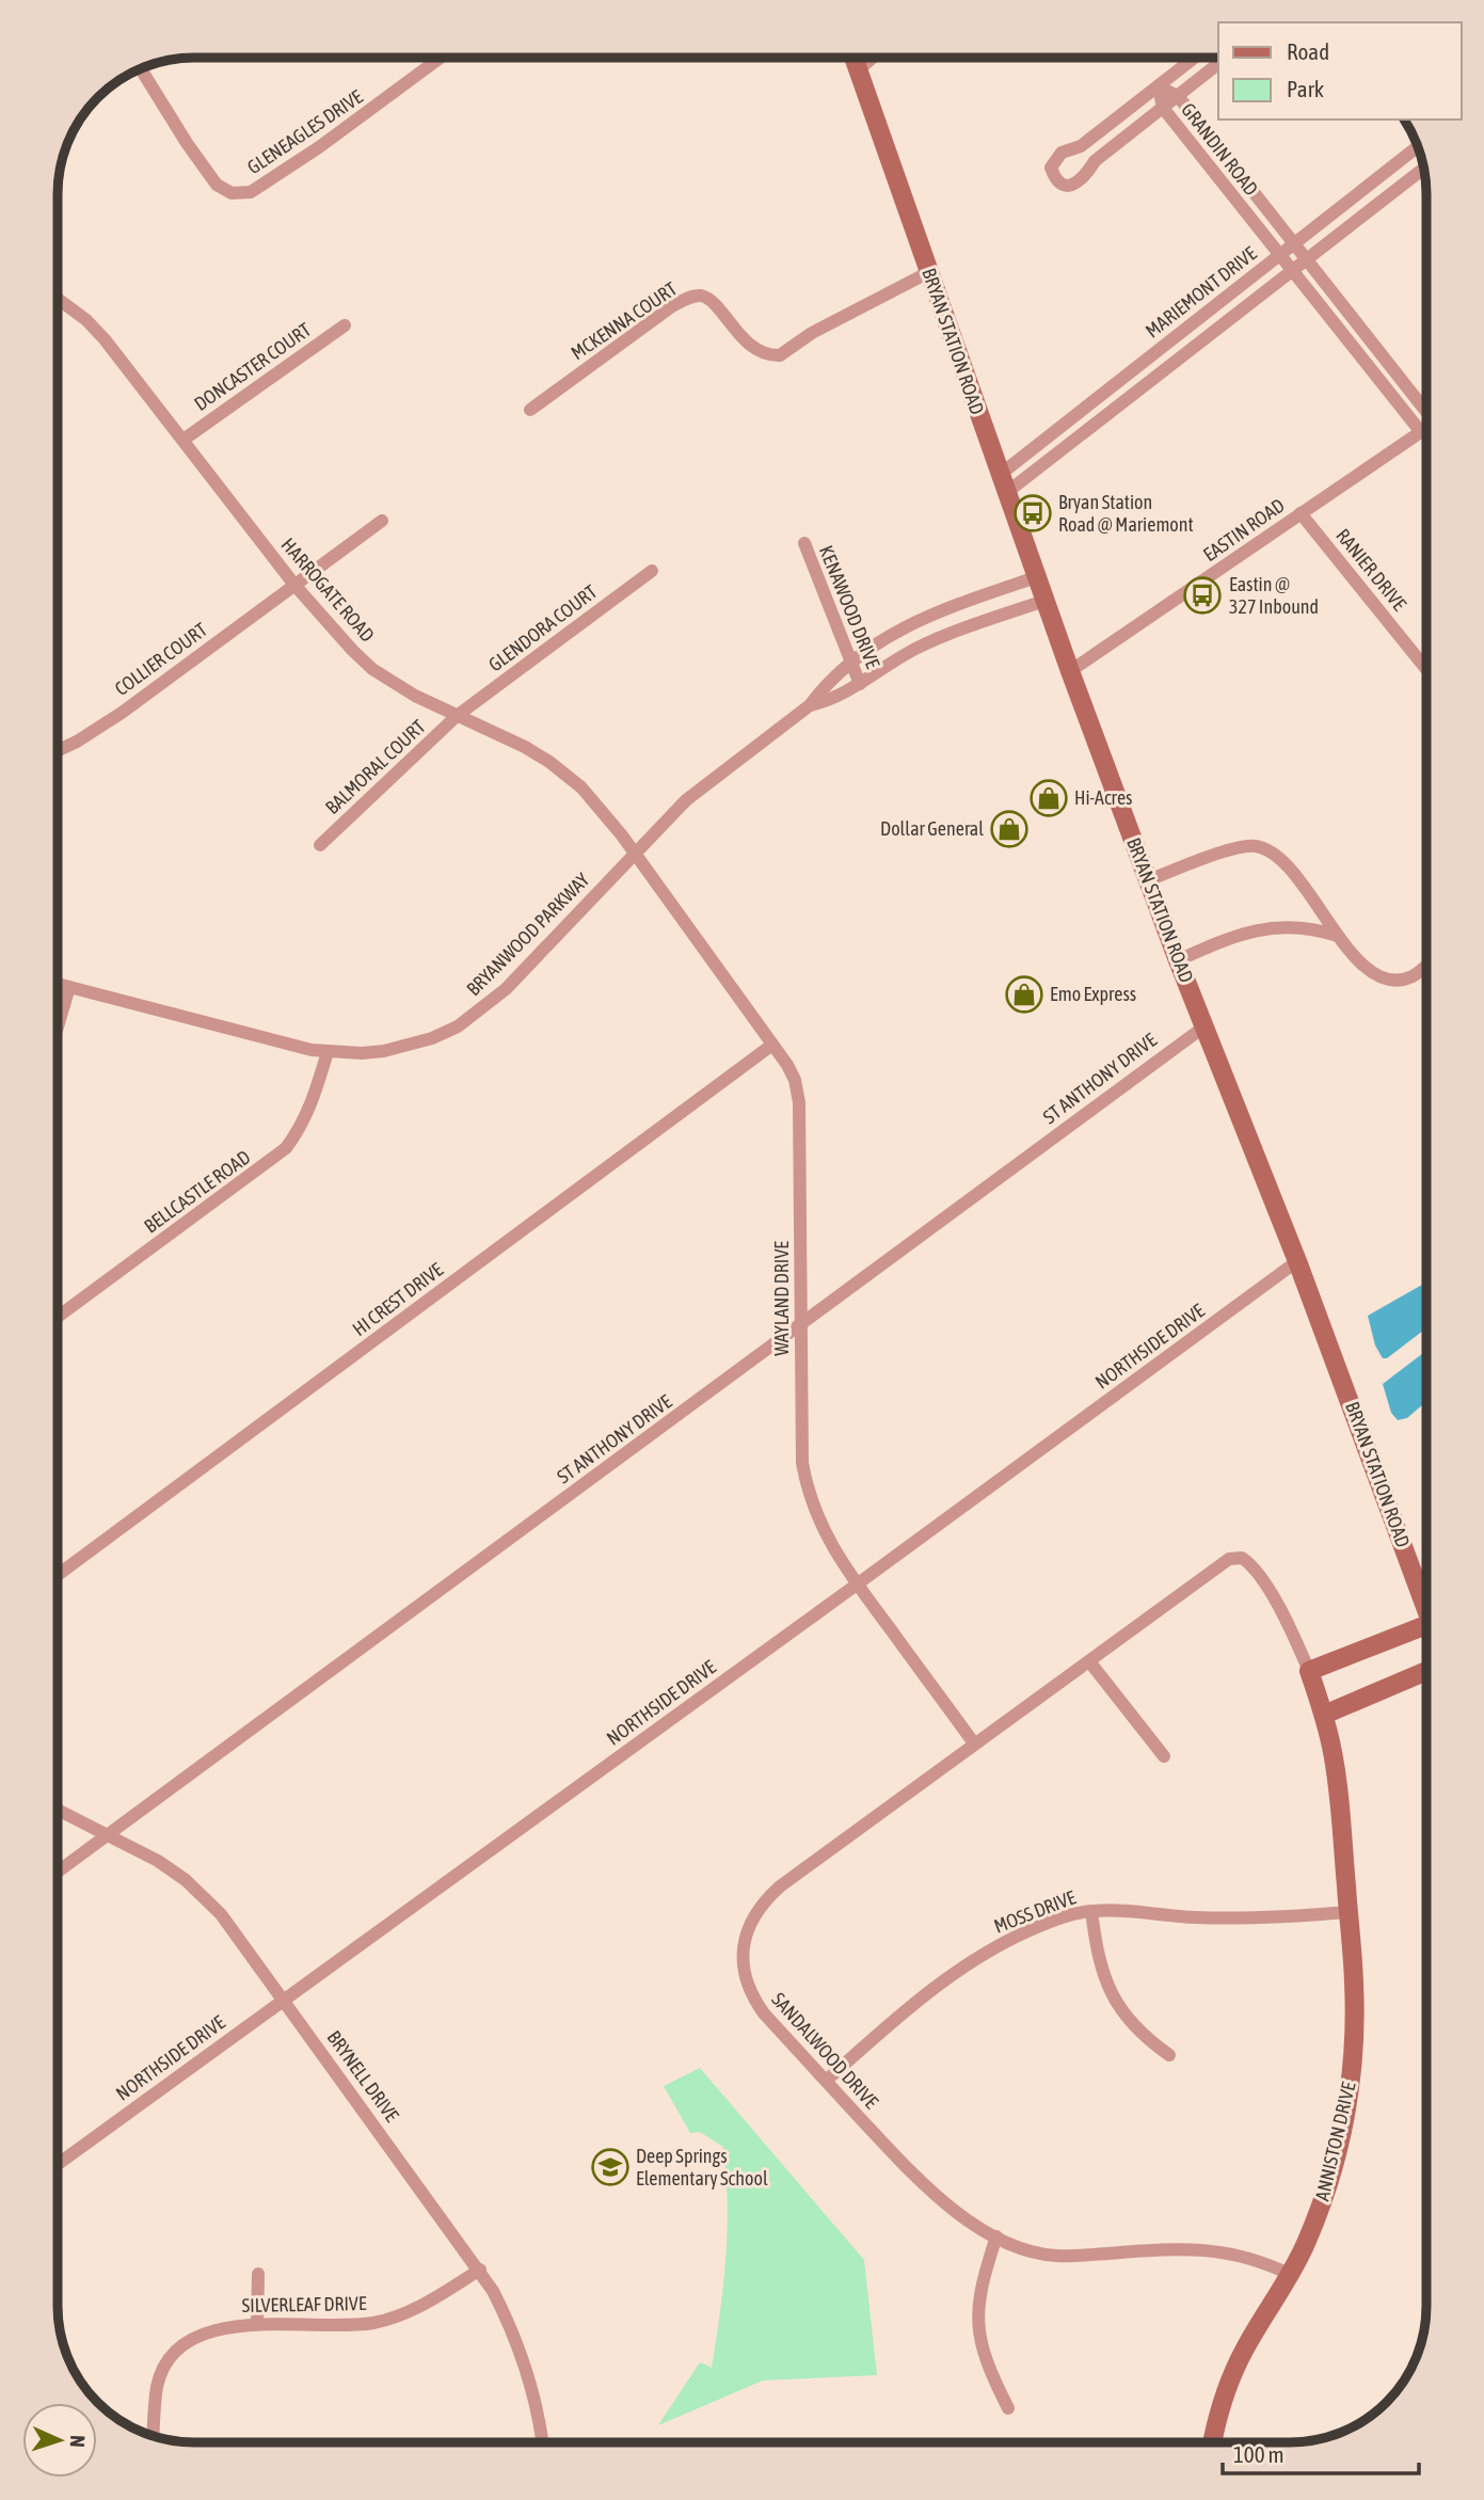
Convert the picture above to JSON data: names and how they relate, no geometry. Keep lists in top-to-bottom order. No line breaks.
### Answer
{"streets":{"main road":["BRYAN STATION ROAD","ANNISTON DRIVE"],"street":["GLENEAGLES DRIVE","GRANDIN ROAD","MARIEMONT DRIVE","MCKENNA COURT","DONCASTER COURT","EASTIN ROAD","RANIER DRIVE","HARROGATE ROAD","KENAWOOD DRIVE","GLENDORA COURT","COLLIER COURT","BALMORAL COURT","BRYANWOOD PARKWAY","ST ANTHONY DRIVE","BELLCASTLE ROAD","WAYLAND DRIVE","HI CREST DRIVE","NORTHSIDE DRIVE","MOSS DRIVE","SANDALWOOD DRIVE","BRYNELL DRIVE","SILVERLEAF DRIVE"]},"crossings":[["GRANDIN ROAD","MARIEMONT DRIVE"],["GRANDIN ROAD","EASTIN ROAD"],["MARIEMONT DRIVE","BRYAN STATION ROAD"],["MCKENNA COURT","BRYAN STATION ROAD"],["BRYAN STATION ROAD","EASTIN ROAD"],["BRYAN STATION ROAD","BRYANWOOD PARKWAY"],["BRYAN STATION ROAD","ST ANTHONY DRIVE"],["BRYAN STATION ROAD","NORTHSIDE DRIVE"],["DONCASTER COURT","HARROGATE ROAD"],["EASTIN ROAD","RANIER DRIVE"],["HARROGATE ROAD","GLENDORA COURT"],["HARROGATE ROAD","COLLIER COURT"],["HARROGATE ROAD","BALMORAL COURT"],["HARROGATE ROAD","BRYANWOOD PARKWAY"],["HARROGATE ROAD","WAYLAND DRIVE"],["KENAWOOD DRIVE","BRYANWOOD PARKWAY"],["GLENDORA COURT","BALMORAL COURT"],["BRYANWOOD PARKWAY","BELLCASTLE ROAD"],["BRYANWOOD PARKWAY","WAYLAND DRIVE"],["ST ANTHONY DRIVE","WAYLAND DRIVE"],["ST ANTHONY DRIVE","BRYNELL DRIVE"],["WAYLAND DRIVE","HI CREST DRIVE"],["WAYLAND DRIVE","NORTHSIDE DRIVE"],["WAYLAND DRIVE","SANDALWOOD DRIVE"],["NORTHSIDE DRIVE","BRYNELL DRIVE"],["MOSS DRIVE","SANDALWOOD DRIVE"],["MOSS DRIVE","ANNISTON DRIVE"],["SANDALWOOD DRIVE","ANNISTON DRIVE"],["BRYNELL DRIVE","SILVERLEAF DRIVE"]],"places":{"bus stop":["Bryan Station Road @ Mariemont","Eastin @ 327 Inbound"],"shop":["Hi-Acres","Dollar General","Emo Express"],"school or university":["Deep Springs Elementary School"]},"legend":["Road","Park"],"scale_bar":"100 m","north":"right"}
